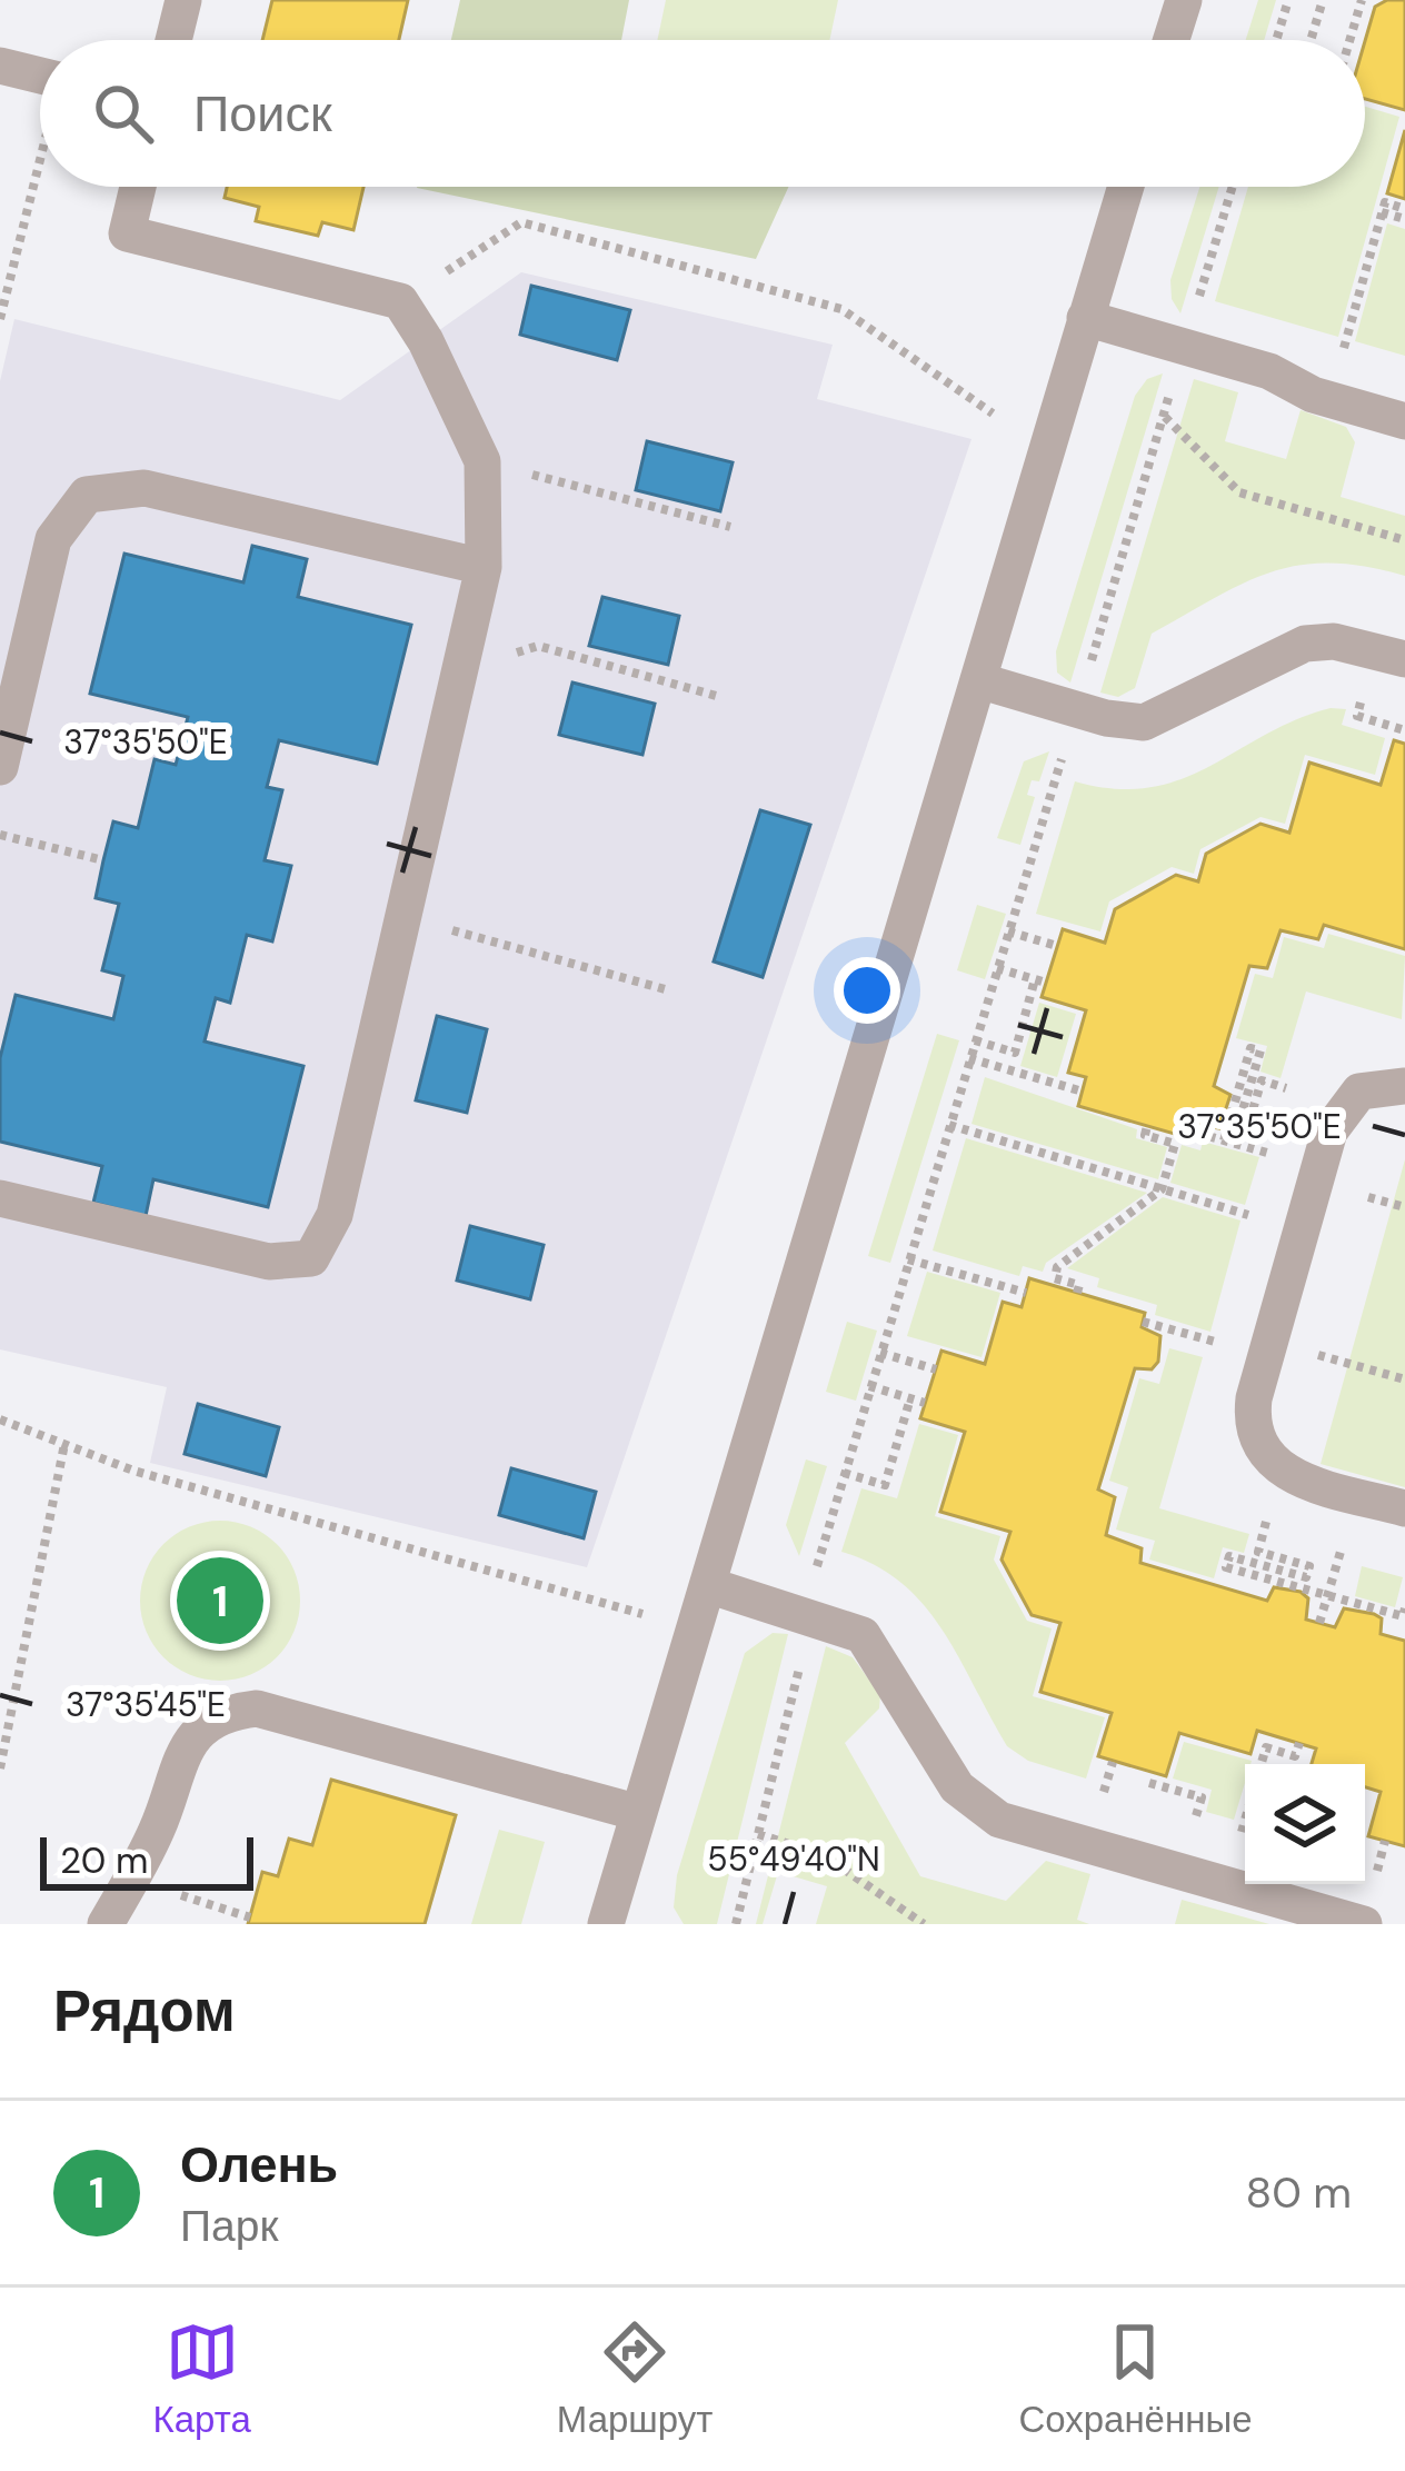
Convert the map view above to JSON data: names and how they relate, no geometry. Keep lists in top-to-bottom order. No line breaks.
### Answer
{"scale_bar":"20 m","page":{"search":"Поиск","pins":"1","scale":"20 m","heading":"Рядом","list":[{"mark":"1","name":"Олень","note":"Парк","value":"80 m"}],"nav":["Карта","Маршрут","Сохранённые"]},"coordinates":["37°35'50\"E","37°35'45\"E","55°49'40\"N"]}
